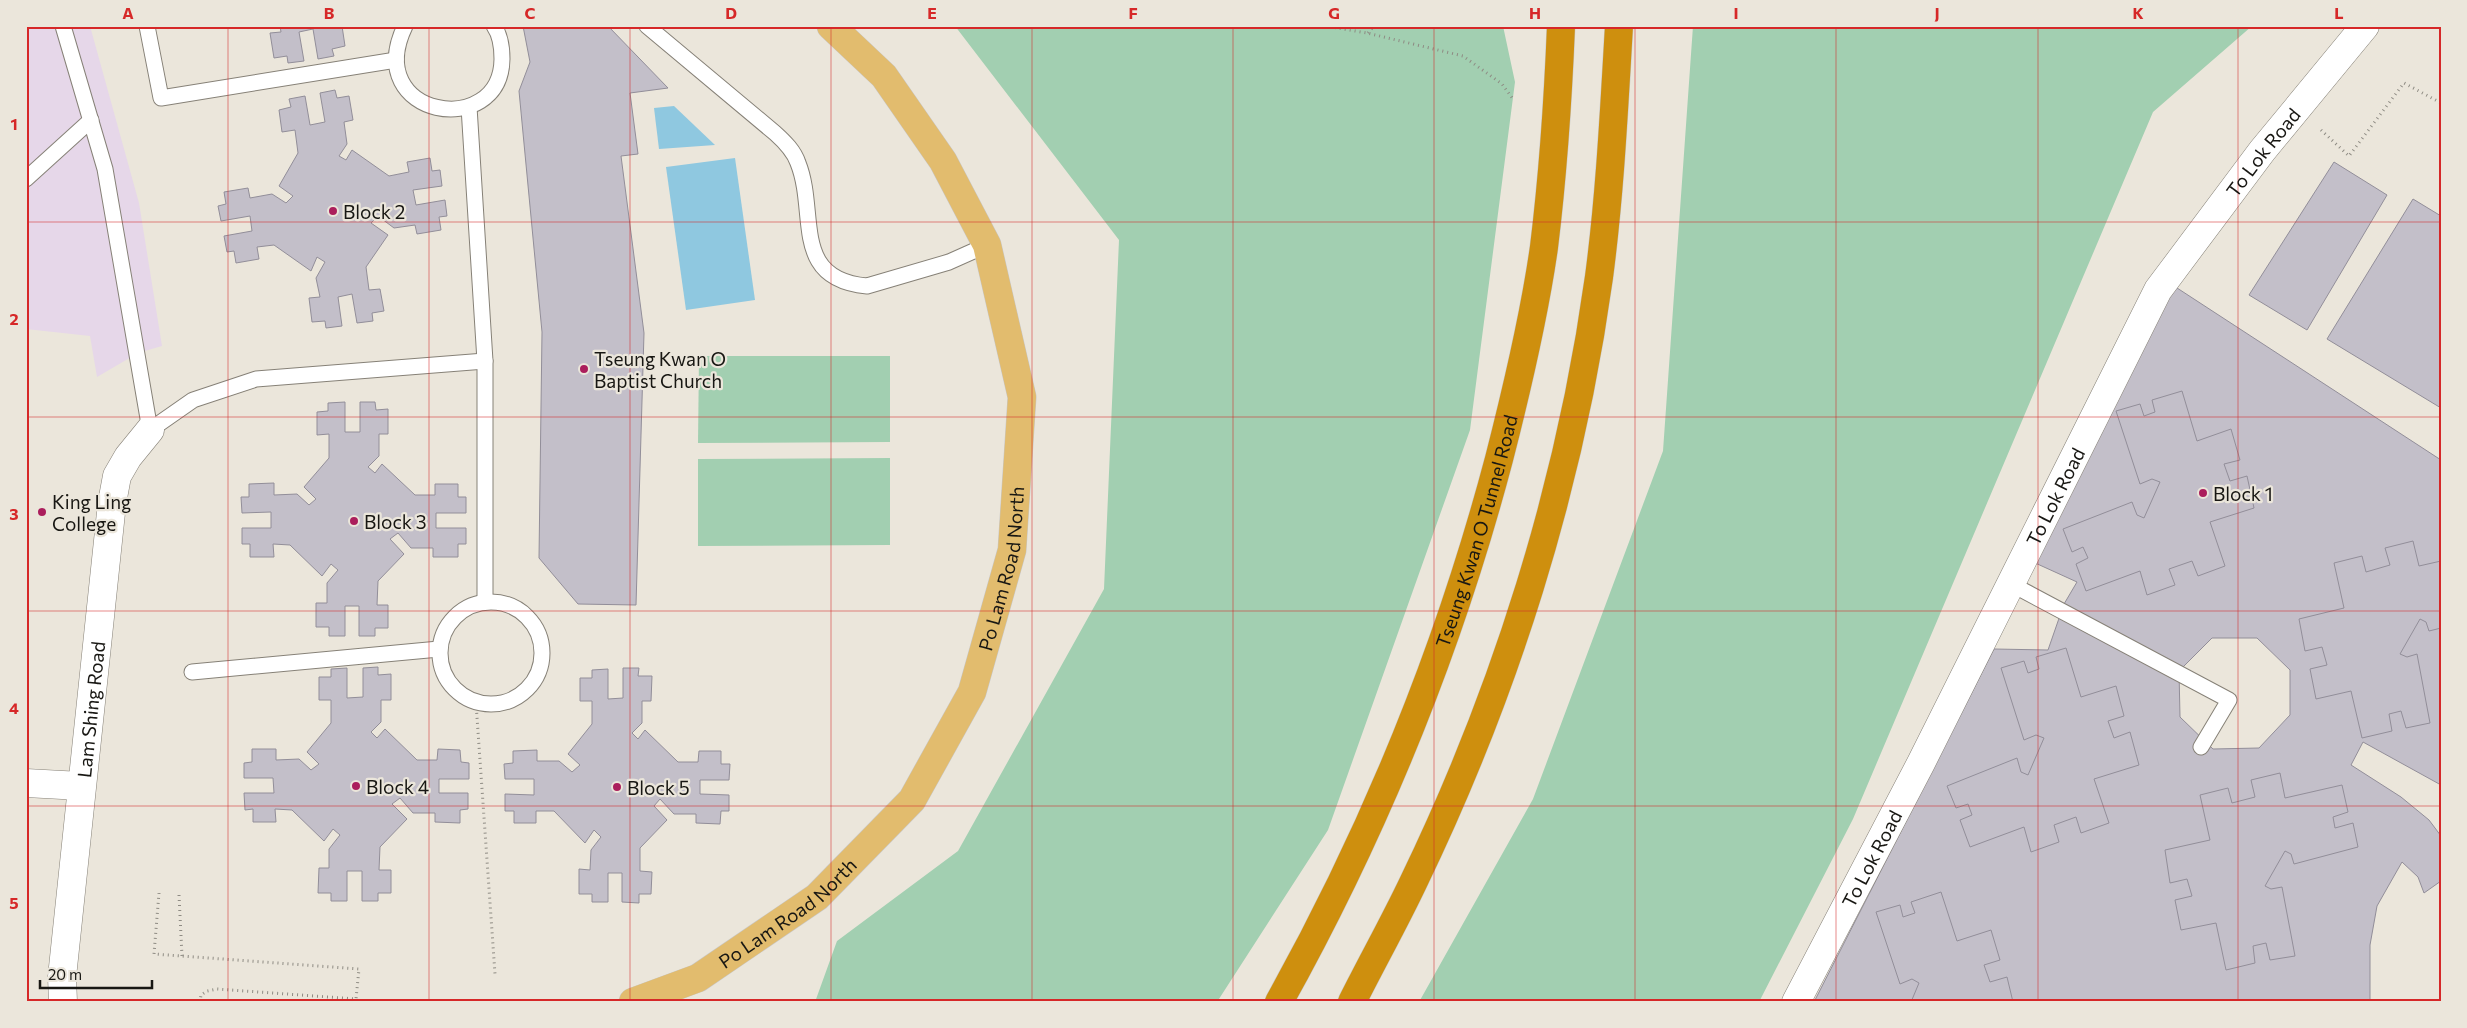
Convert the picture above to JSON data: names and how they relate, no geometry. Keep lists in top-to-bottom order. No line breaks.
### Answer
{"streets":{"highway":["Tseung Kwan O Tunnel Road"],"main road":["Po Lam Road North"],"street":["To Lok Road","Lam Shing Road"]},"places":["Block 2","Tseung Kwan O Baptist Church","Block 1","King Ling College","Block 3","Block 4","Block 5"],"scale_bar":"20 m","grid":{"columns":["A","B","C","D","E","F","G","H","I","J","K","L"],"rows":["1","2","3","4","5"]}}
